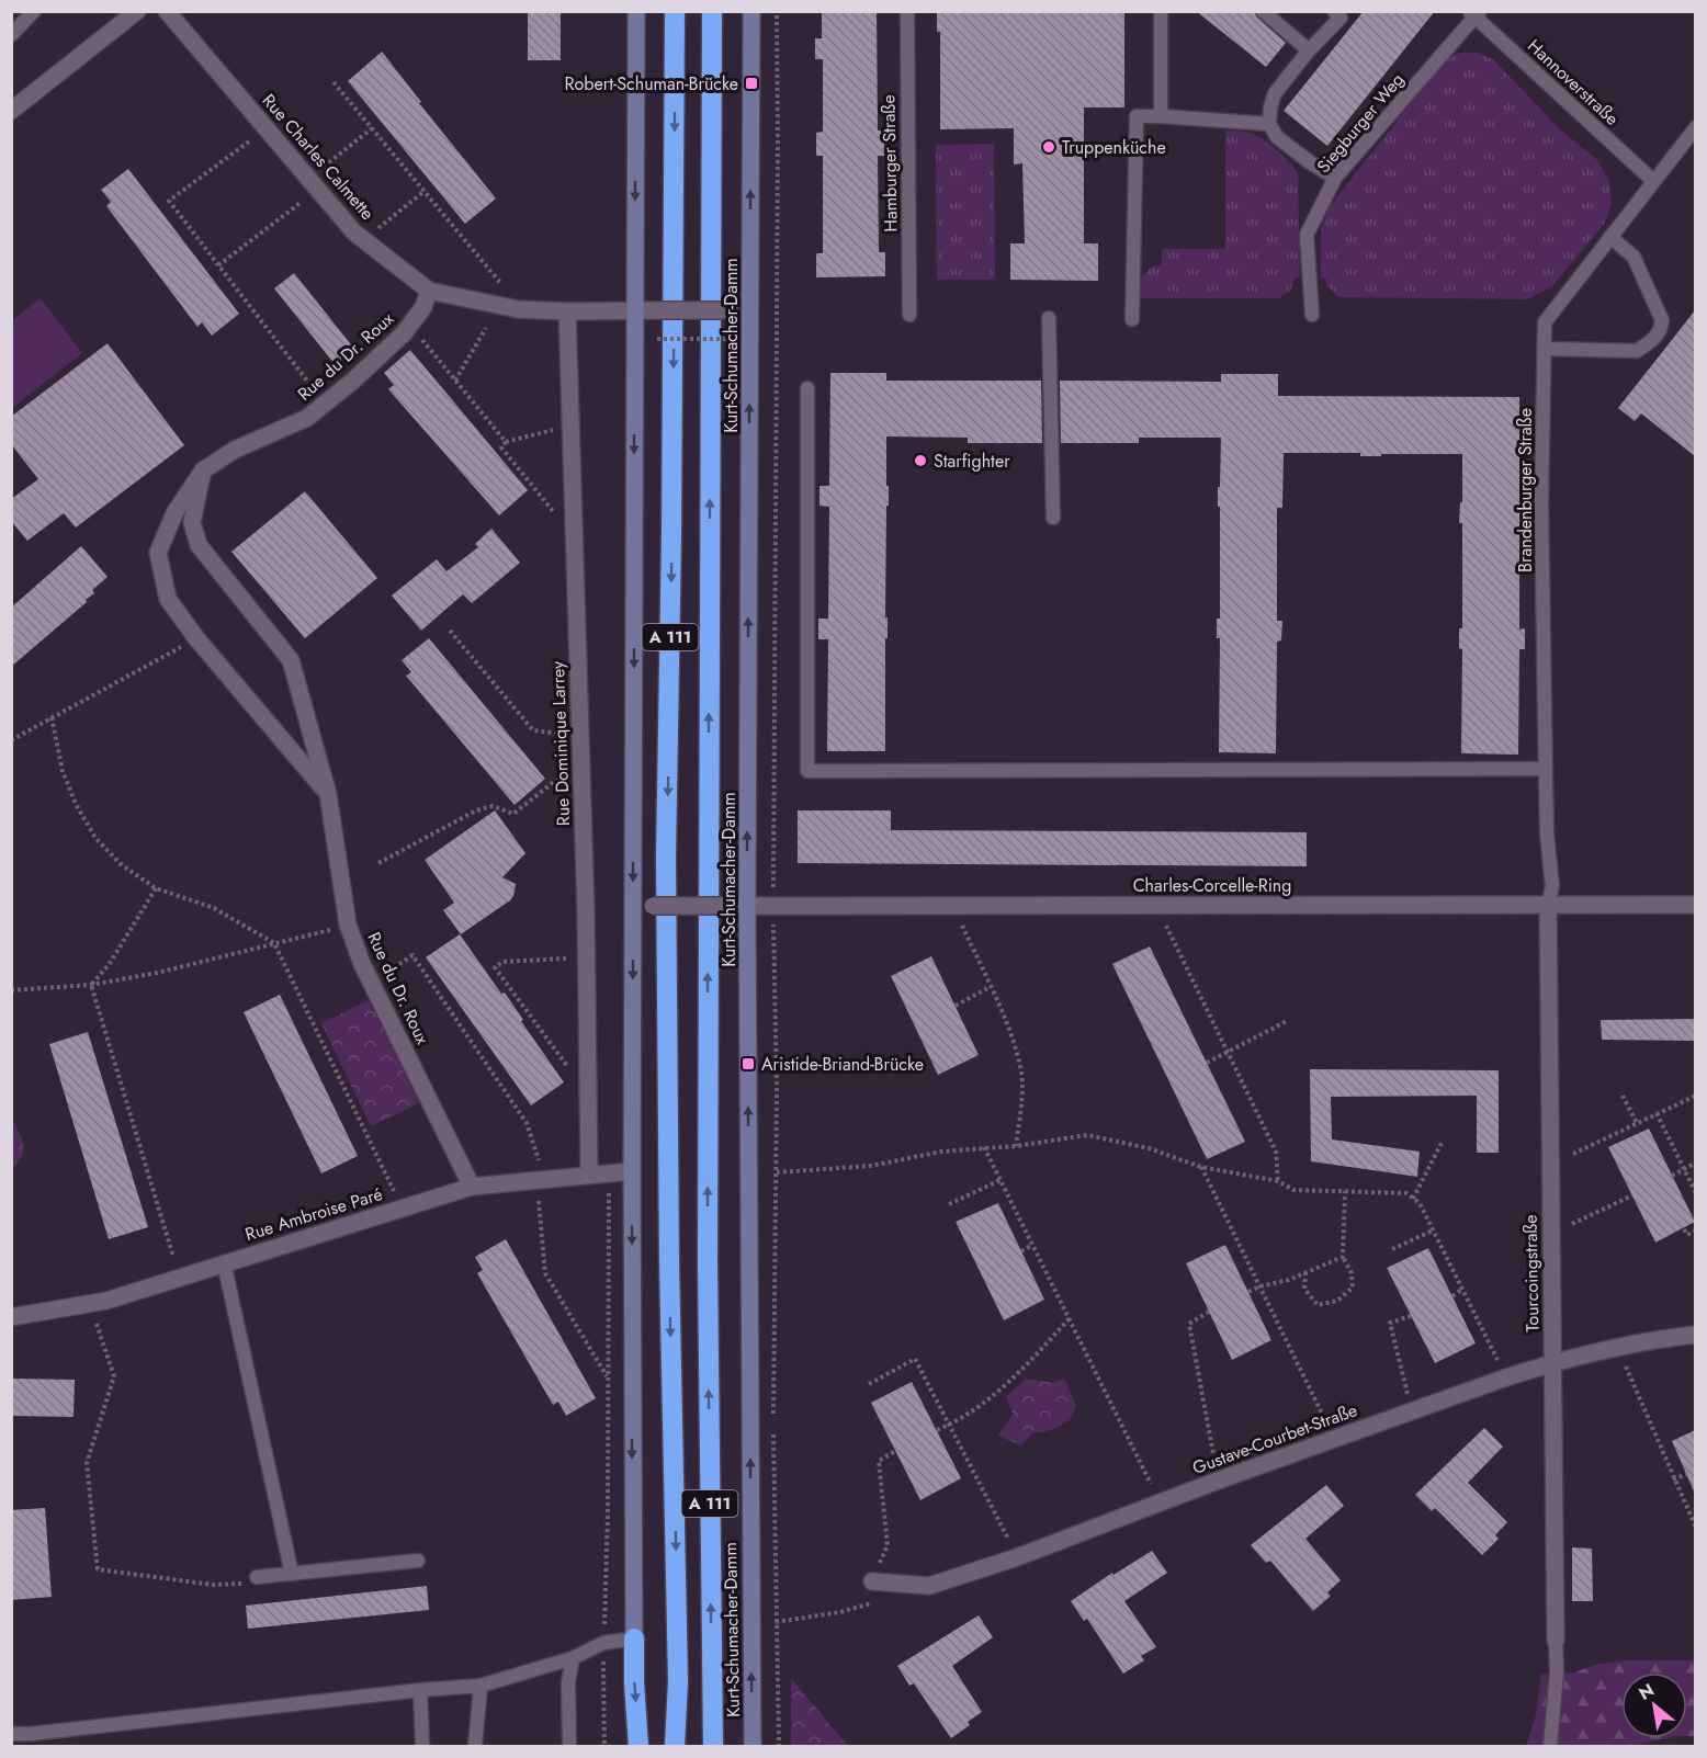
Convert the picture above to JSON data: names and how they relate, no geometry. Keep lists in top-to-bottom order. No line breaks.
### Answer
{"streets":{"highway":["A 111"],"main road":["Kurt-Schumacher-Damm"],"street":["Rue Charles Calmette","Rue du Dr. Roux","Rue Dominique Larrey","Charles-Corcelle-Ring","Rue Ambroise Paré","Tourcoingstraße","Gustave-Courbet-Straße"],"lane":["Hannoverstraße","Siegburger Weg","Hamburger Straße","Brandenburger Straße"]},"crossings":[["Hannoverstraße","Siegburger Weg"],["Hannoverstraße","Brandenburger Straße"],["Rue Charles Calmette","Kurt-Schumacher-Damm"],["Rue Charles Calmette","Rue du Dr. Roux"],["Rue Charles Calmette","Rue Dominique Larrey"],["Kurt-Schumacher-Damm","Charles-Corcelle-Ring"],["Rue du Dr. Roux","Rue Ambroise Paré"],["Brandenburger Straße","Charles-Corcelle-Ring"],["Brandenburger Straße","Tourcoingstraße"],["Rue Dominique Larrey","Rue Ambroise Paré"],["Charles-Corcelle-Ring","Tourcoingstraße"],["Tourcoingstraße","Gustave-Courbet-Straße"]],"places":{"transit":["Robert-Schuman-Brücke","Aristide-Briand-Brücke"],"other":["Truppenküche","Starfighter"]},"north":"top left"}
